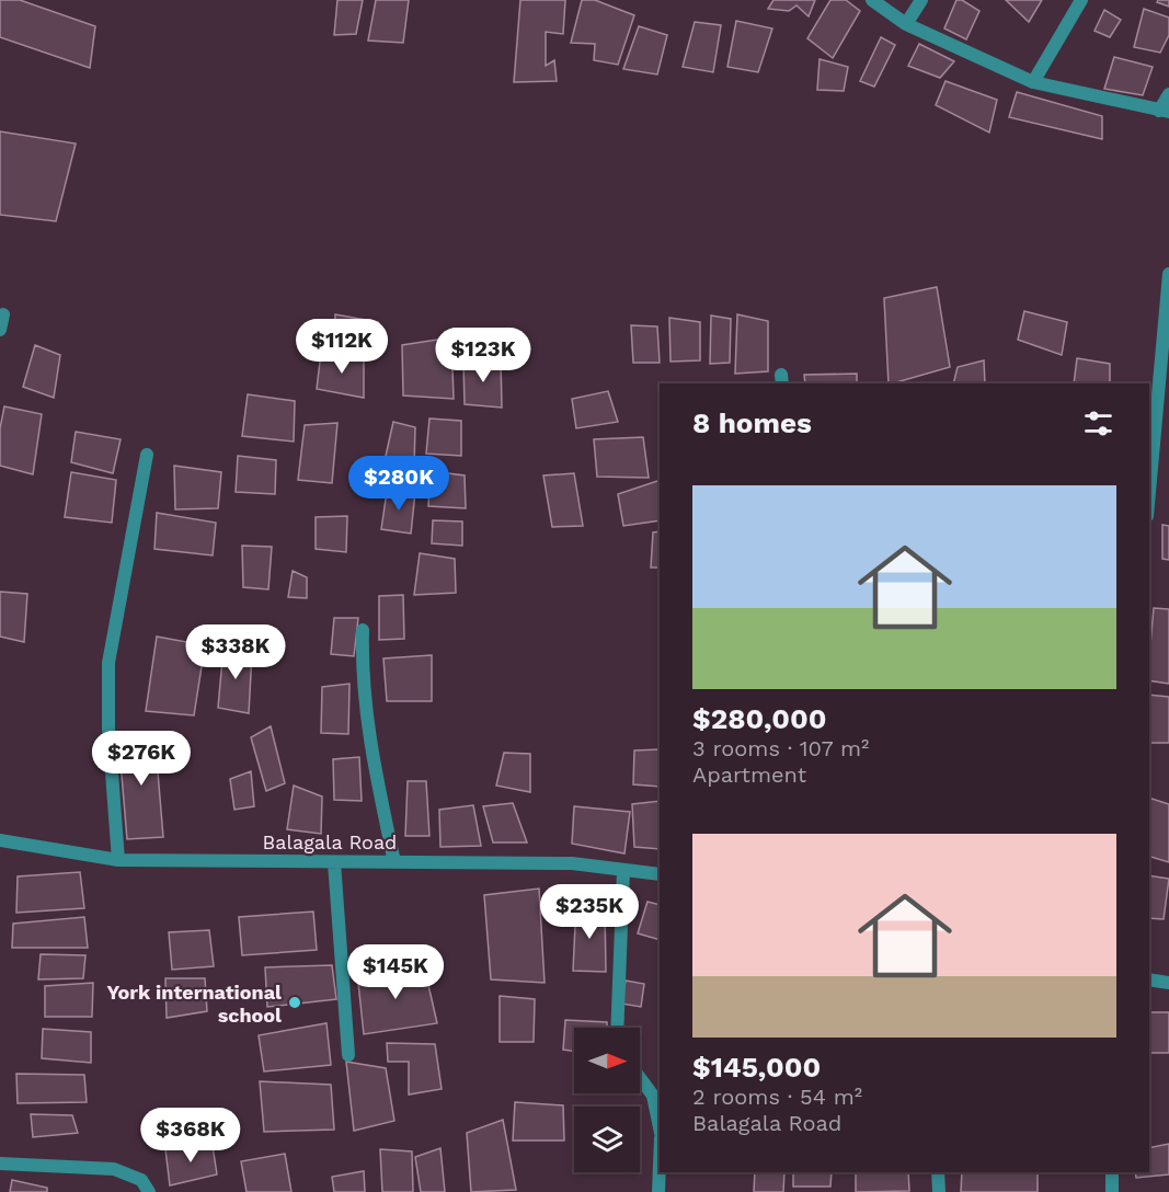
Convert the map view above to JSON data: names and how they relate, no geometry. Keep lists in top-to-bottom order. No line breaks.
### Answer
{"streets":{"street":["Balagala Road"]},"places":["York international school"],"north":"right","page":{"price":["$112K","$123K","$280K","$338K","$276K","$235K","$145K","$368K"],"heading":"8 homes","list":[{"name":"$280,000","note":"3 rooms · 107 m² · Apartment"},{"name":"$145,000","note":"2 rooms · 54 m² · Balagala Road"}]}}
